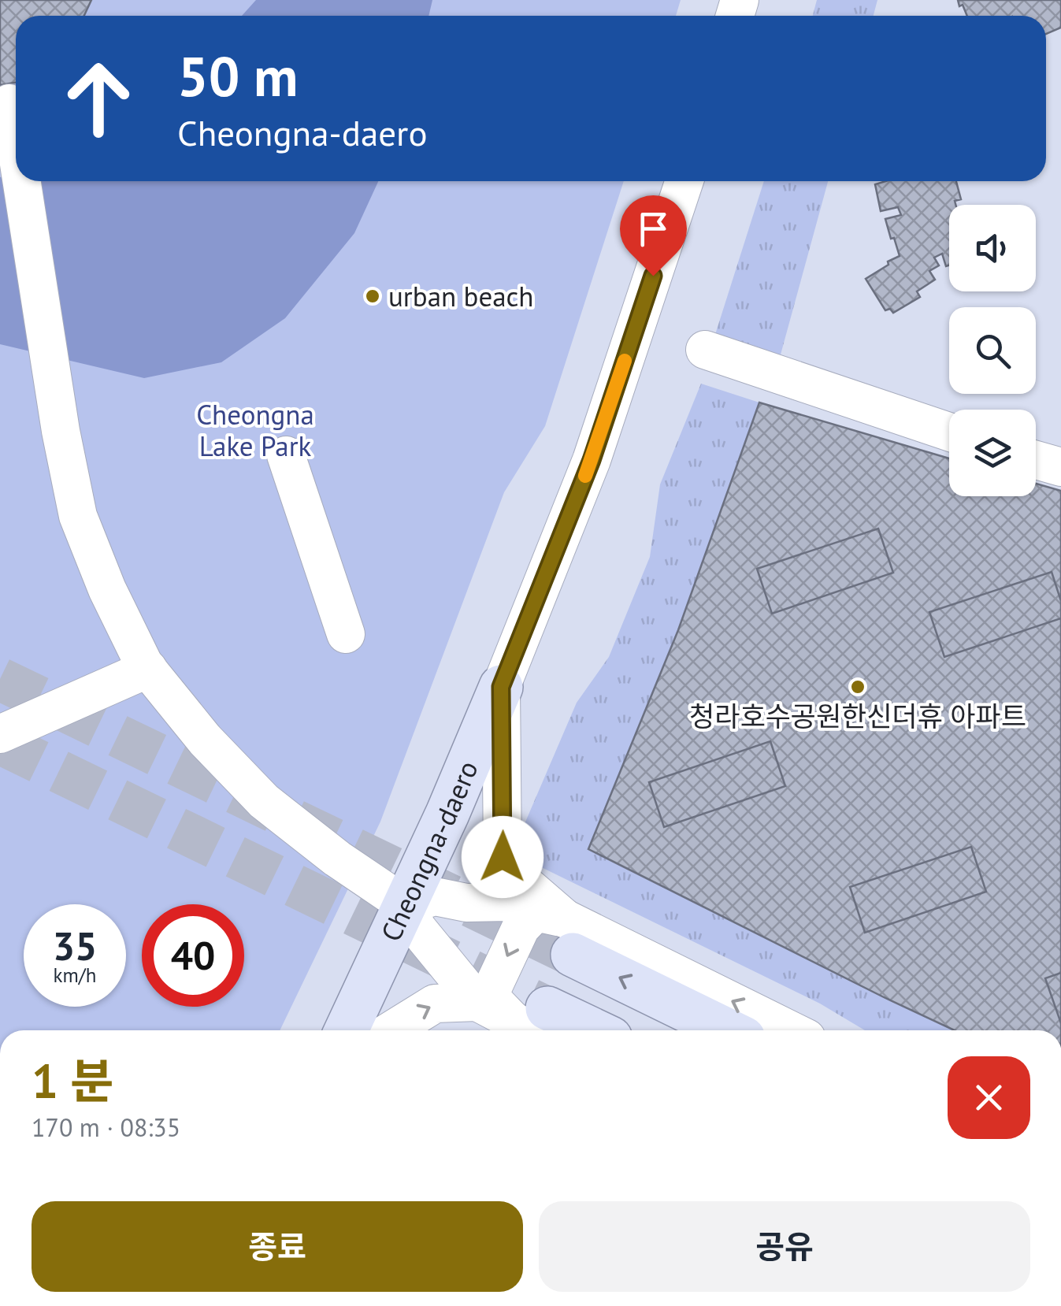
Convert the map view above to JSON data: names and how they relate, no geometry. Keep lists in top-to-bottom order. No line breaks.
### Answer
{"streets":{"main road":["Cheongna-daero"]},"parks":["Cheongna Lake Park"],"places":["urban beach","청라호수공원한신더휴 아파트"],"page":{"turn":["50 m","Cheongna-daero"],"speed":"35 km/h","limit":"40","heading":["1 분","170 m · 08:35"],"buttons":["종료","공유"]}}
